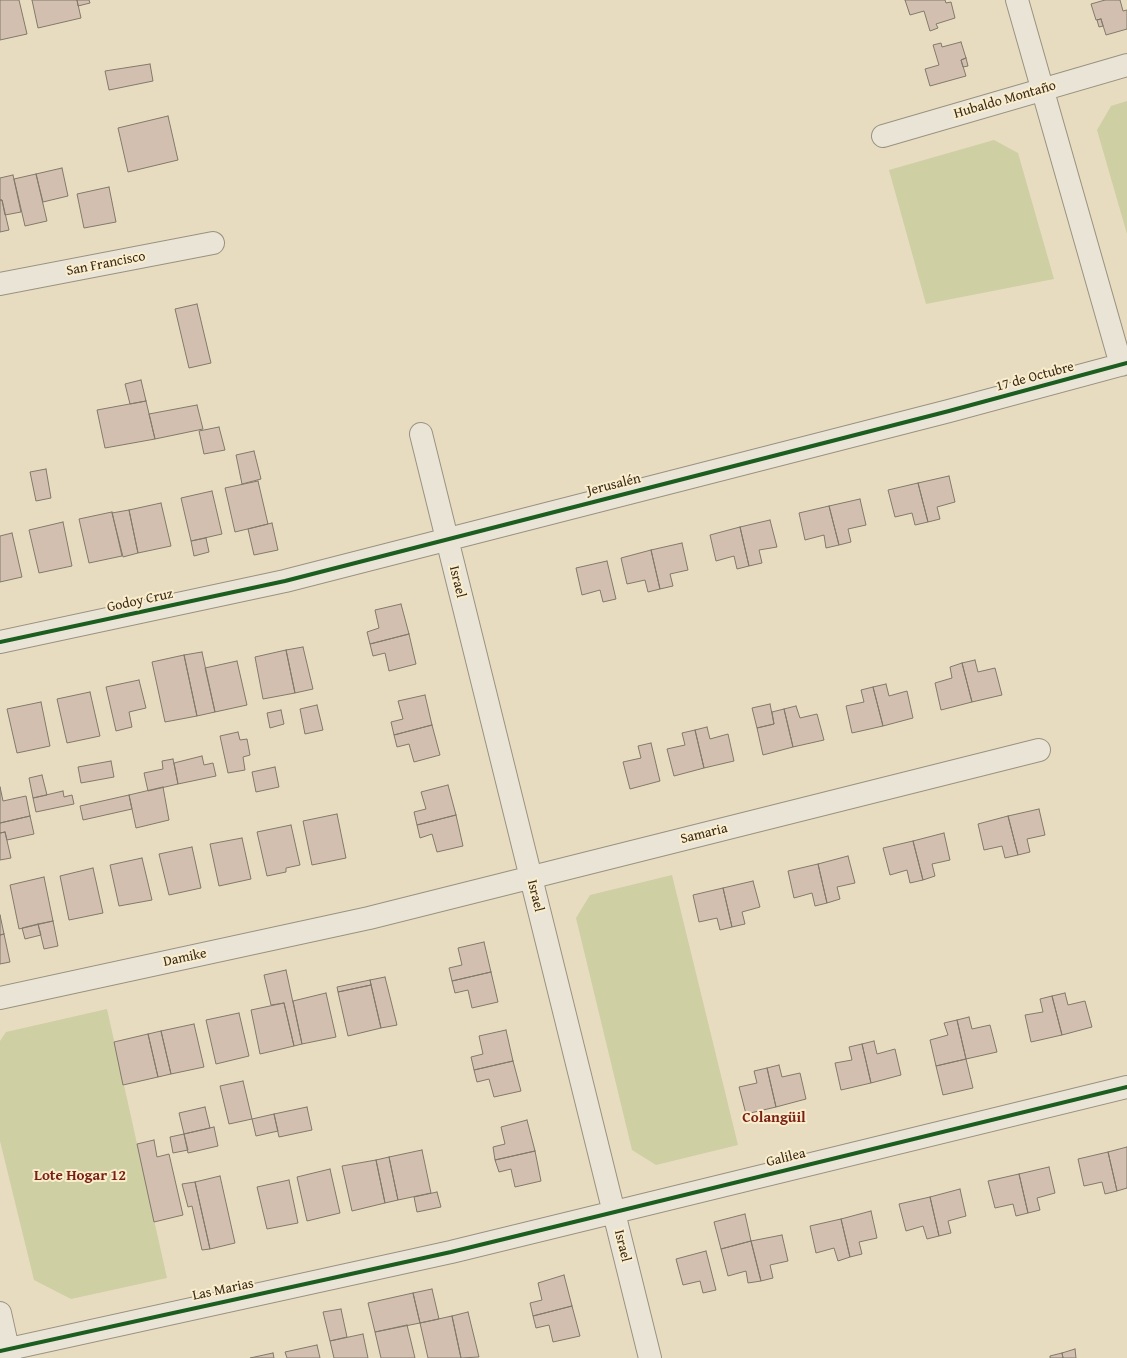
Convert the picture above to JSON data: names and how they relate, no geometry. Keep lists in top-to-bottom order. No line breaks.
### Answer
{"streets":{"street":["Hubaldo Montaño","San Francisco","17 de Octubre","Jerusalén","Israel","Godoy Cruz","Samaria","Damike","Galilea","Las Marias"]},"crossings":[["17 de Octubre","Jerusalén"],["Jerusalén","Israel"],["Jerusalén","Godoy Cruz"],["Israel","Samaria"],["Israel","Galilea"],["Samaria","Damike"],["Galilea","Las Marias"]],"districts":["Colangüil","Lote Hogar 12"]}
